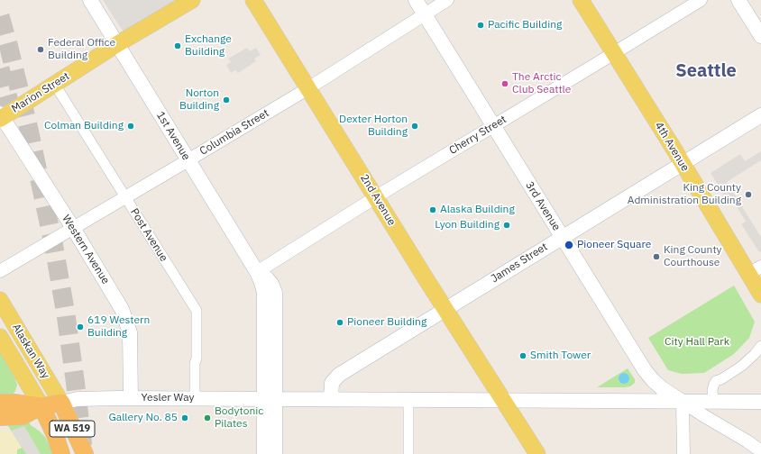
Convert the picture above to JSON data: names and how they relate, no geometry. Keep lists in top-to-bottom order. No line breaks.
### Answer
{"streets":{"highway":["WA 519"],"main road":["Marion Street","1st Avenue","4th Avenue","2nd Avenue","3rd Avenue","Western Avenue","James Street","Alaskan Way","Yesler Way"],"street":["Columbia Street","Cherry Street","Post Avenue"]},"crossings":[["Marion Street","1st Avenue"],["Marion Street","Post Avenue"],["Marion Street","Western Avenue"],["Columbia Street","1st Avenue"],["Columbia Street","2nd Avenue"],["Columbia Street","3rd Avenue"],["Columbia Street","Post Avenue"],["Columbia Street","Western Avenue"],["Cherry Street","1st Avenue"],["Cherry Street","4th Avenue"],["Cherry Street","2nd Avenue"],["Cherry Street","3rd Avenue"],["1st Avenue","Yesler Way"],["4th Avenue","James Street"],["2nd Avenue","James Street"],["2nd Avenue","Yesler Way"],["3rd Avenue","James Street"],["3rd Avenue","Yesler Way"],["Post Avenue","Yesler Way"],["Western Avenue","Yesler Way"],["James Street","Yesler Way"],["Alaskan Way","Yesler Way"],["Alaskan Way","WA 519"],["Yesler Way","WA 519"]],"districts":["Seattle"],"parks":["City Hall Park"],"places":["Pacific Building","Exchange Building","Federal Office Building","The Arctic Club Seattle","Norton Building","Colman Building","Dexter Horton Building","King County Administration Building","Alaska Building","Lyon Building","Pioneer Square","King County Courthouse","Pioneer Building","619 Western Building","Smith Tower","Gallery No. 85","Bodytonic Pilates"]}
